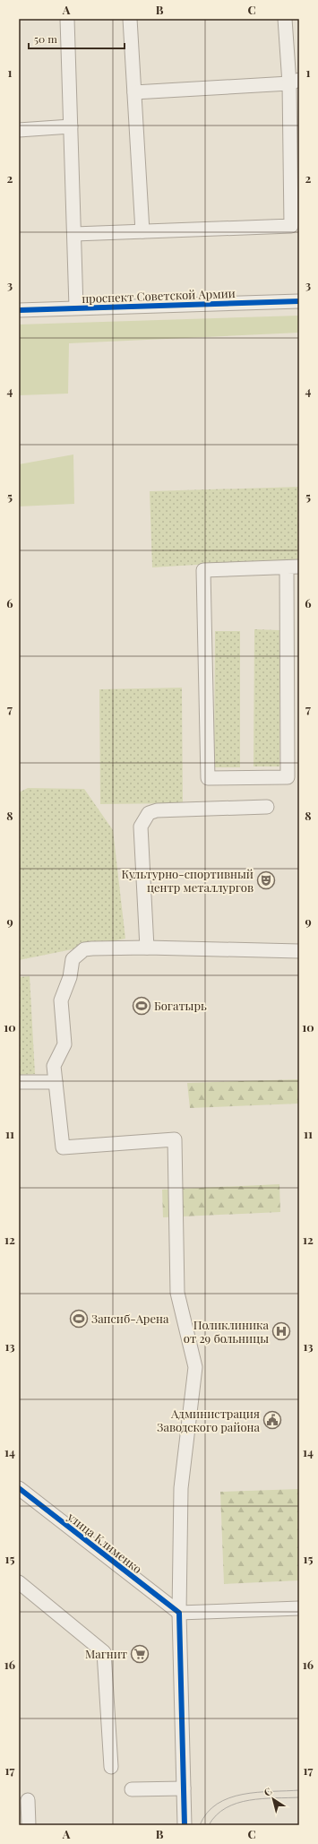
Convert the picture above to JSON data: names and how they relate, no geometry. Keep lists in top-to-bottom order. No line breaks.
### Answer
{"streets":{"street":["проспект Советской Армии","улица Клименко"]},"places":{"theatre":["Культурно-спортивный центр металлургов"],"sports":["Богатырь","Запсиб-Арена"],"hospital":["Поликлиника от 29 больницы"],"public building":["Администрация Заводского района"],"supermarket":["Магнит"]},"scale_bar":"50 m","north":"top left","grid":{"columns":["A","B","C"],"rows":["1","2","3","4","5","6","7","8","9","10","11","12","13","14","15","16","17"]}}
